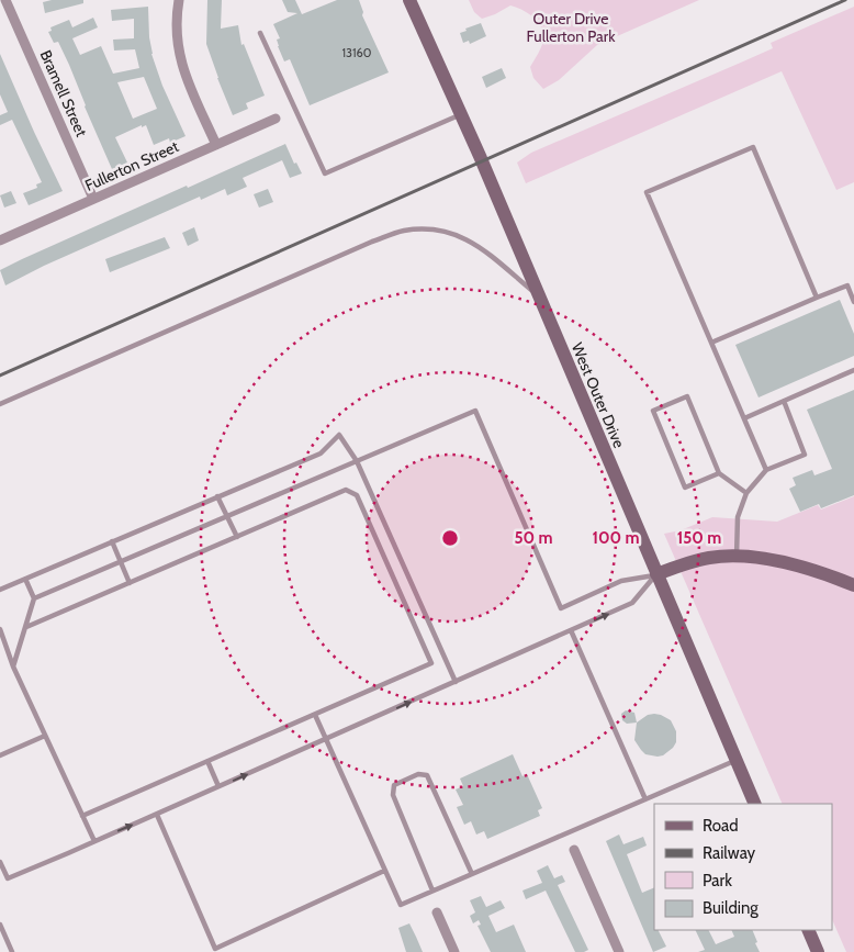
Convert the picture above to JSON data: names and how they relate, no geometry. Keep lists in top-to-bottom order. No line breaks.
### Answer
{"streets":{"main road":["West Outer Drive"],"street":["Bramell Street","Fullerton Street"]},"crossings":[["Bramell Street","Fullerton Street"]],"parks":["Outer Drive Fullerton Park"],"house_numbers":["13160"],"legend":["Road","Railway","Park","Building"],"rings":["50 m","100 m","150 m"]}
